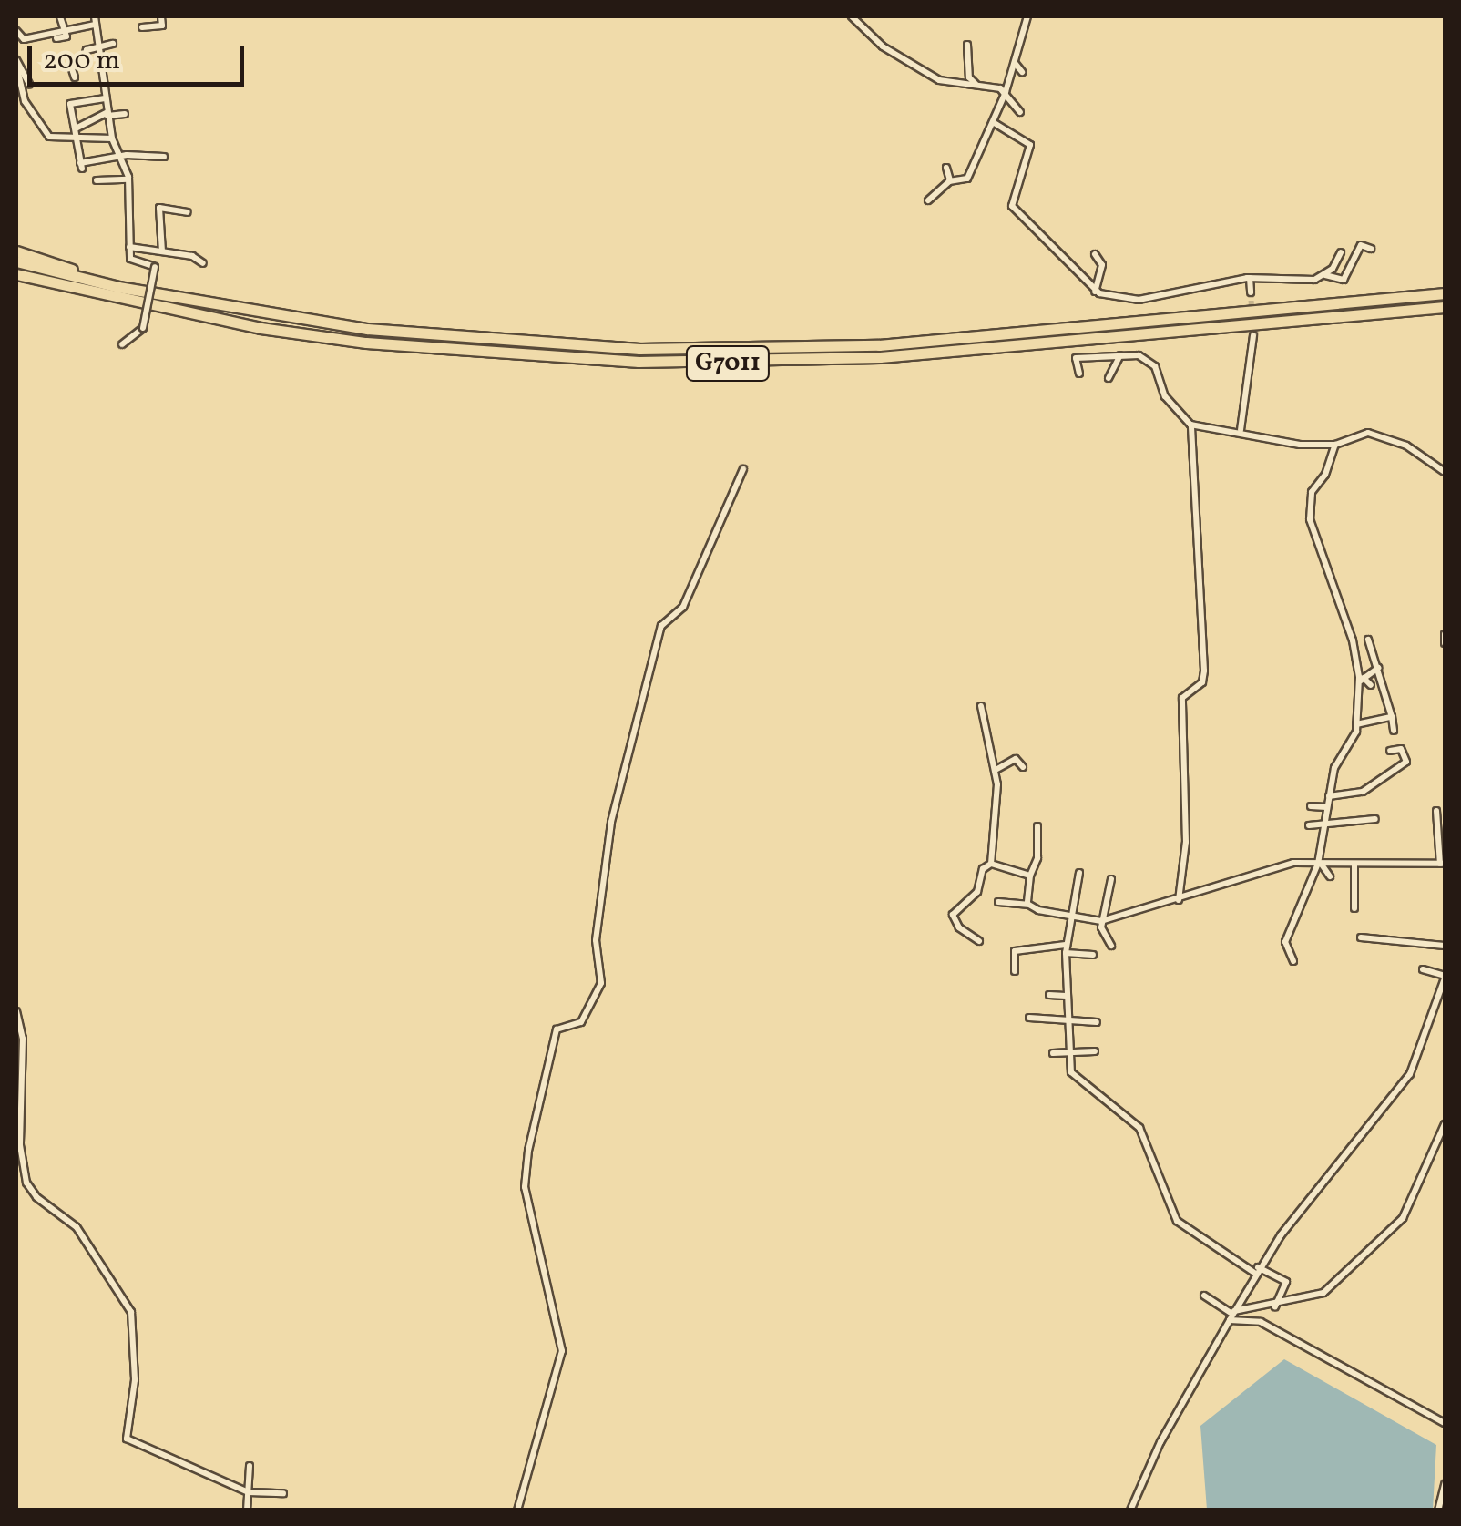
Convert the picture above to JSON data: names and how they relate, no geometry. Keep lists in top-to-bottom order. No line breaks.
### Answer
{"streets":{"highway":["G7011"]},"scale_bar":"200 m"}
